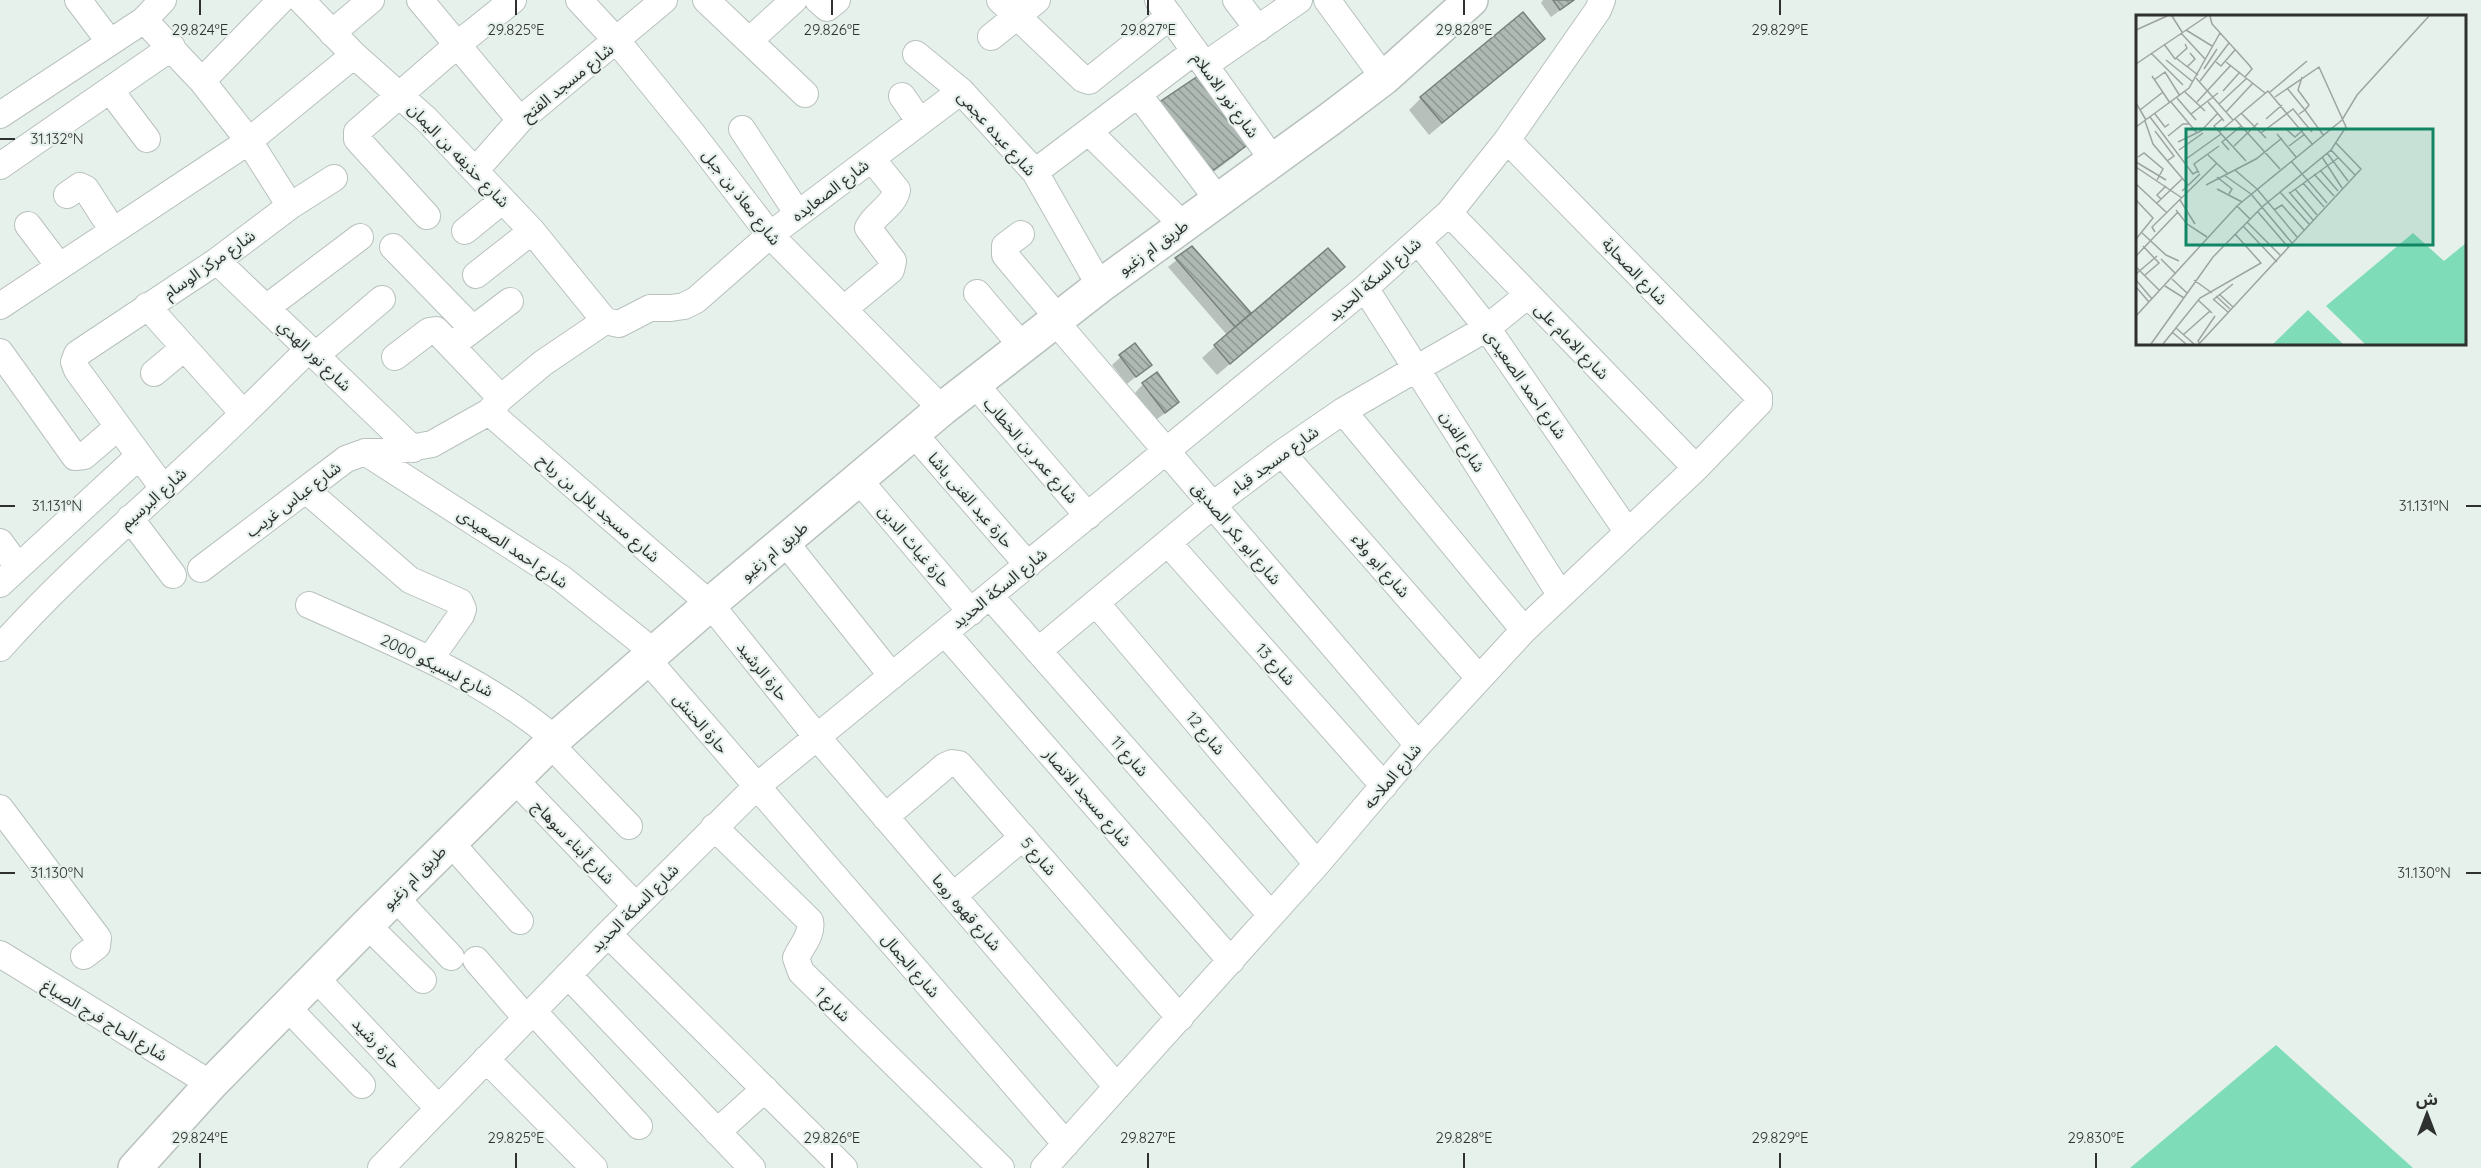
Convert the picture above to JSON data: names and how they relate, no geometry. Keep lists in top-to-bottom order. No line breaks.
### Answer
{"streets":{"main road":["طريق ام زغيو"],"street":["شارع مسجد الفتح","شارع نور الاسلام","شارع عبده عجمى","شارع حذيفه بن اليمان","شارع الصعايده","شارع معاذ بن جبل","شارع مركز الوسام","شارع الصحابة","شارع السكة الحديد","شارع الامام على","شارع نور الهدي","شارع احمد الصعيدى","شارع الفرن","شارع عمر بن الخطاب","شارع مسجد قباء","شارع البرسيم","شارع عباس غريب","حارة عبد الغنى باشا","شارع مسجد بلال بن رباح","شارع ابو بكر الصديق","حارة غياث الدين","شارع ابو ولاء","شارع 13","شارع ليسيكو 2000","حارة الرشيد","حارة الحنش","شارع 12","شارع 11","شارع الملاحه","شارع مسجد الانصار","شارع أبناء سوهاج","شارع 5","شارع قهوه روما","شارع الجمال","شارع 1","شارع الحاج فرج الصباغ","حارة رشيد"]},"crossings":[["شارع مسجد الفتح","شارع حذيفه بن اليمان"],["شارع مسجد الفتح","شارع معاذ بن جبل"],["شارع نور الاسلام","طريق ام زغيو"],["شارع عبده عجمى","شارع الصعايده"],["شارع عبده عجمى","طريق ام زغيو"],["شارع حذيفه بن اليمان","شارع الصعايده"],["شارع حذيفه بن اليمان","شارع عباس غريب"],["شارع الصعايده","شارع معاذ بن جبل"],["شارع الصعايده","شارع عباس غريب"],["شارع معاذ بن جبل","طريق ام زغيو"],["طريق ام زغيو","شارع احمد الصعيدى"],["طريق ام زغيو","شارع عمر بن الخطاب"],["طريق ام زغيو","حارة عبد الغنى باشا"],["طريق ام زغيو","شارع مسجد بلال بن رباح"],["طريق ام زغيو","شارع ابو بكر الصديق"],["طريق ام زغيو","حارة غياث الدين"],["طريق ام زغيو","شارع ليسيكو 2000"],["طريق ام زغيو","حارة الرشيد"],["طريق ام زغيو","حارة الحنش"],["طريق ام زغيو","شارع أبناء سوهاج"],["طريق ام زغيو","شارع الحاج فرج الصباغ"],["طريق ام زغيو","حارة رشيد"],["شارع مركز الوسام","شارع نور الهدي"],["شارع الصحابة","شارع السكة الحديد"],["شارع الصحابة","شارع الملاحه"],["شارع السكة الحديد","شارع الامام على"],["شارع السكة الحديد","شارع احمد الصعيدى"],["شارع السكة الحديد","شارع الفرن"],["شارع السكة الحديد","شارع عمر بن الخطاب"],["شارع السكة الحديد","حارة عبد الغنى باشا"],["شارع السكة الحديد","شارع ابو بكر الصديق"],["شارع السكة الحديد","حارة غياث الدين"],["شارع السكة الحديد","حارة الرشيد"],["شارع السكة الحديد","حارة الحنش"],["شارع السكة الحديد","شارع 11"],["شارع السكة الحديد","شارع مسجد الانصار"],["شارع السكة الحديد","شارع أبناء سوهاج"],["شارع السكة الحديد","شارع قهوه روما"],["شارع السكة الحديد","شارع الجمال"],["شارع السكة الحديد","شارع 1"],["شارع السكة الحديد","حارة رشيد"],["شارع الامام على","شارع مسجد قباء"],["شارع الامام على","شارع الملاحه"],["شارع نور الهدي","شارع البرسيم"],["شارع نور الهدي","شارع عباس غريب"],["شارع احمد الصعيدى","شارع مسجد قباء"],["شارع احمد الصعيدى","شارع عباس غريب"],["شارع احمد الصعيدى","حارة الحنش"],["شارع احمد الصعيدى","شارع الملاحه"],["شارع الفرن","شارع مسجد قباء"],["شارع الفرن","شارع الملاحه"],["شارع مسجد قباء","شارع ابو بكر الصديق"],["شارع مسجد قباء","شارع ابو ولاء"],["شارع مسجد قباء","شارع 13"],["شارع مسجد قباء","شارع 12"],["شارع مسجد قباء","شارع 11"],["شارع عباس غريب","شارع مسجد بلال بن رباح"],["شارع مسجد بلال بن رباح","حارة الرشيد"],["شارع ابو بكر الصديق","شارع الملاحه"],["حارة غياث الدين","شارع 11"],["شارع ابو ولاء","شارع الملاحه"],["شارع 13","شارع الملاحه"],["حارة الرشيد","شارع قهوه روما"],["حارة الحنش","شارع الجمال"],["شارع 12","شارع الملاحه"],["شارع 11","شارع الملاحه"],["شارع الملاحه","شارع مسجد الانصار"],["شارع الملاحه","شارع 5"],["شارع الملاحه","شارع قهوه روما"],["شارع الملاحه","شارع الجمال"],["شارع 5","شارع قهوه روما"]],"north":"top","coordinates":["29.824°E","29.825°E","29.826°E","29.827°E","29.828°E","29.829°E","31.132°N","31.131°N","31.130°N","29.830°E"]}
